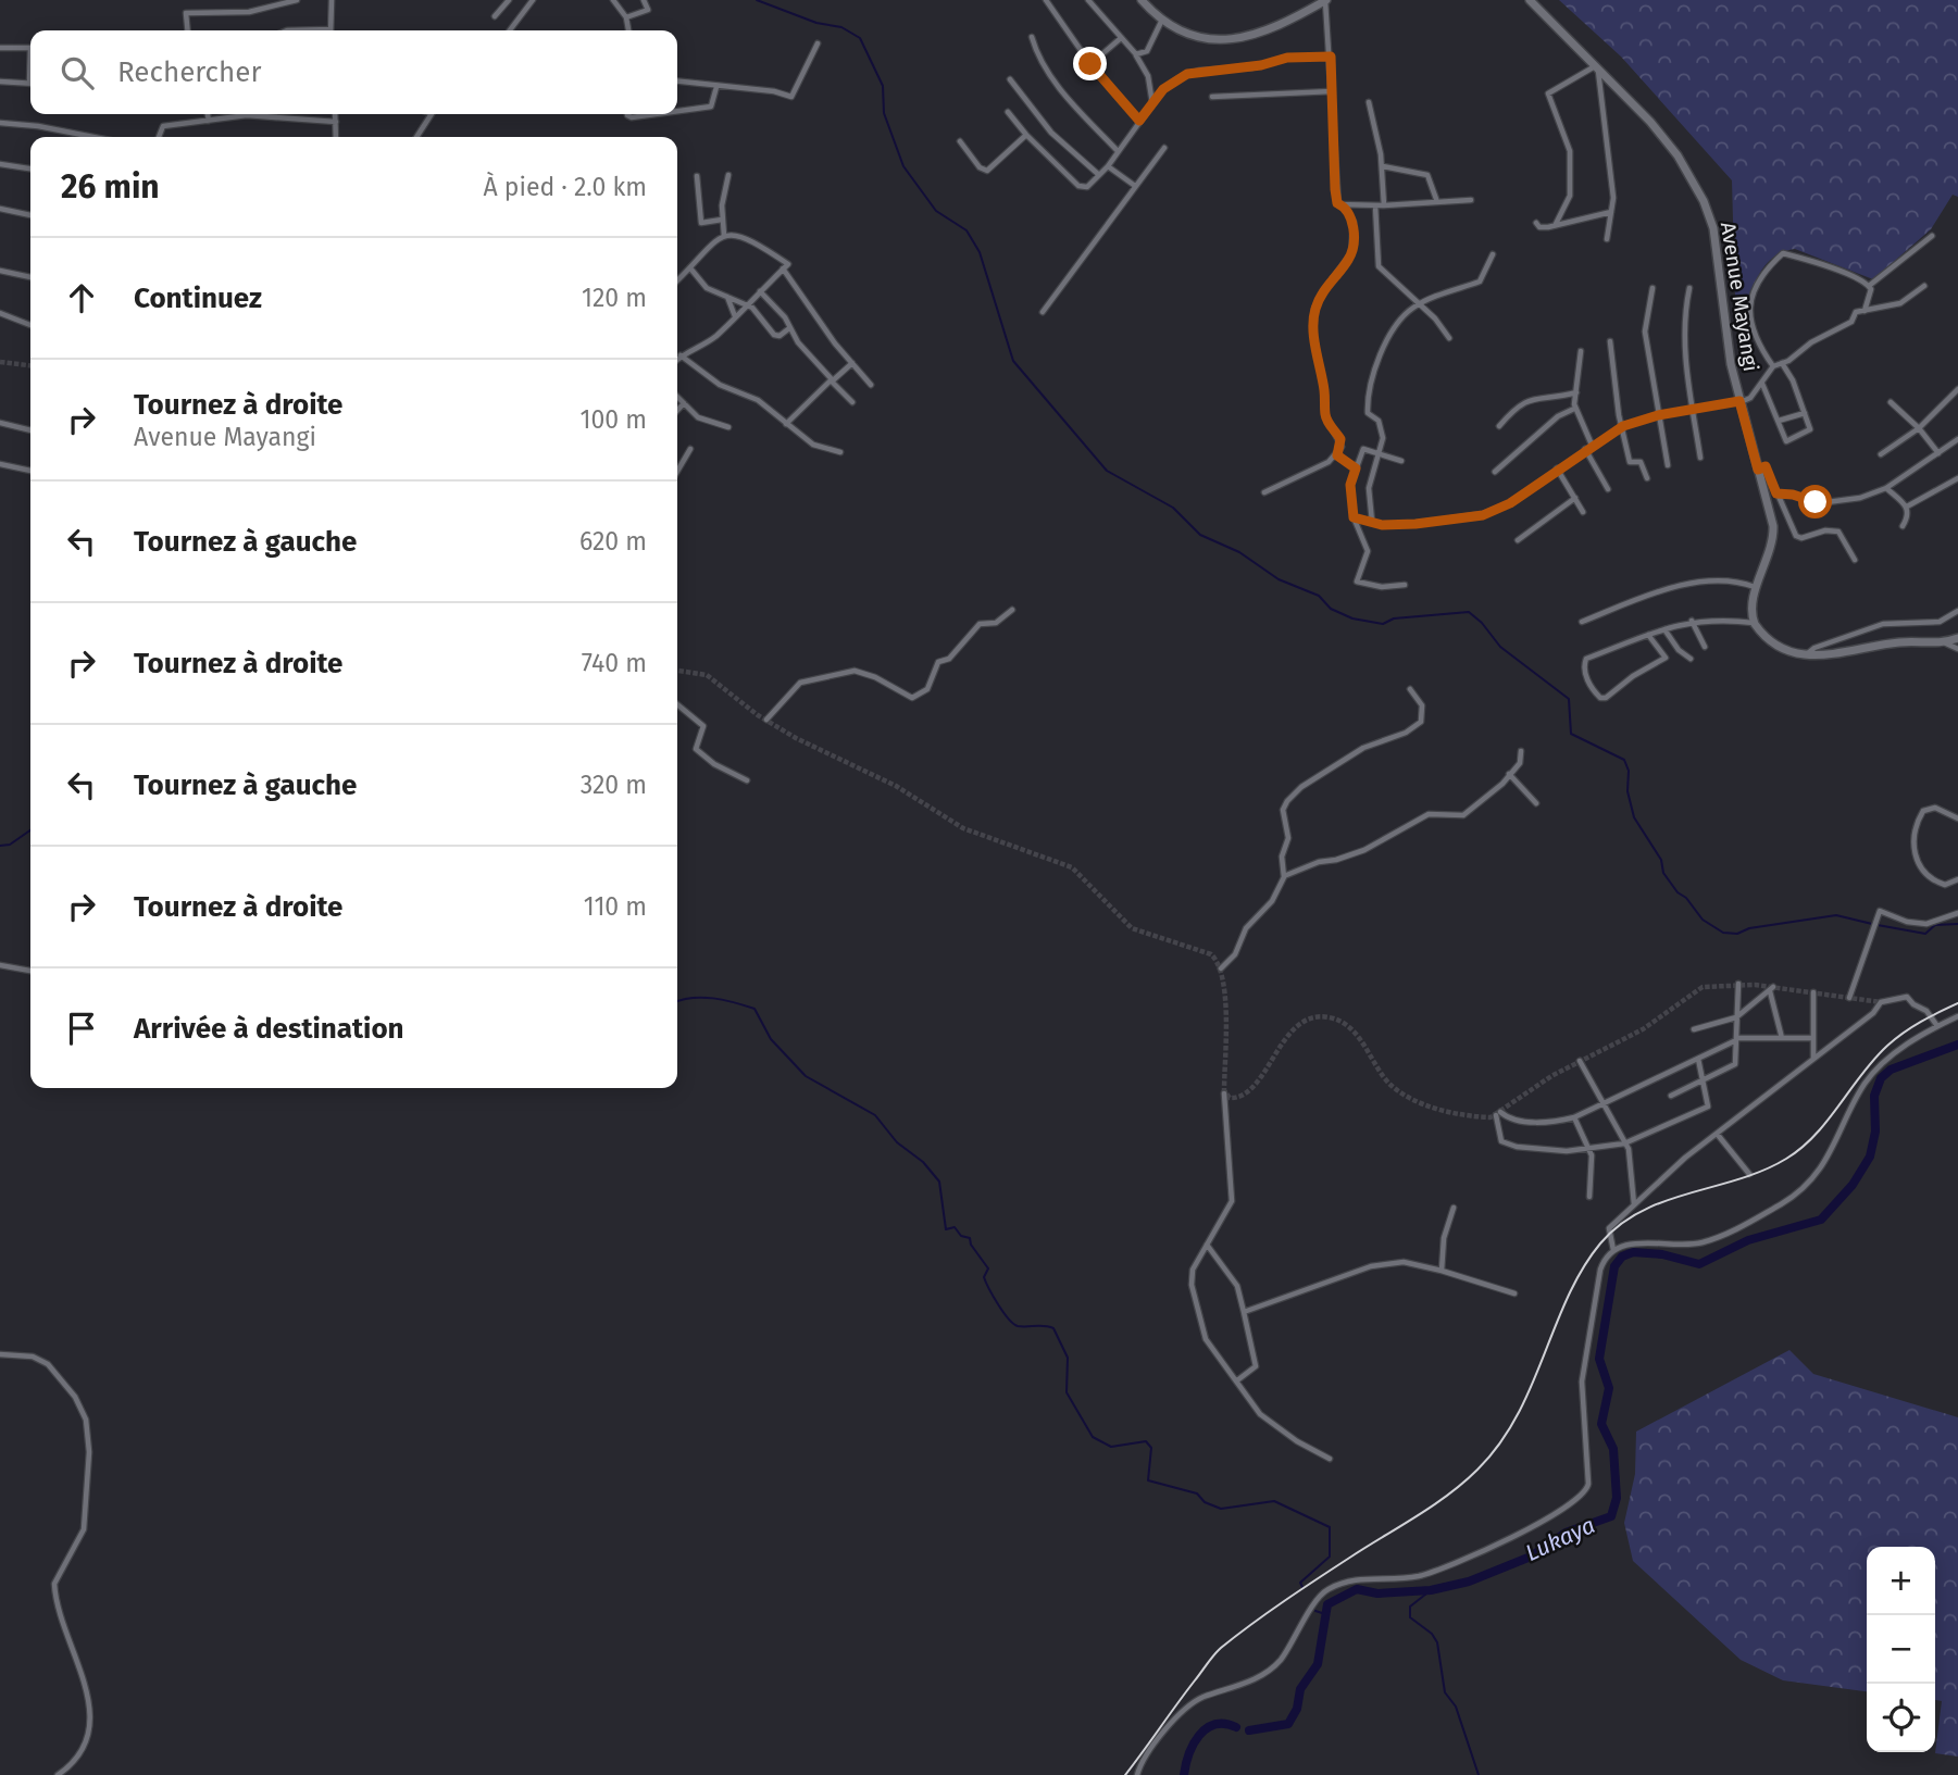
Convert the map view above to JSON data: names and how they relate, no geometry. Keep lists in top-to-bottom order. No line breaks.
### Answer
{"streets":{"street":["Avenue Mayangi"]},"water":["Lukaya"],"page":{"search":"Rechercher","heading":["26 min","À pied · 2.0 km"],"list":[["Continuez","120 m"],["Tournez à droite","Avenue Mayangi","100 m"],["Tournez à gauche","620 m"],["Tournez à droite","740 m"],["Tournez à gauche","320 m"],["Tournez à droite","110 m"],"Arrivée à destination"],"map_buttons":["+","−"]}}
